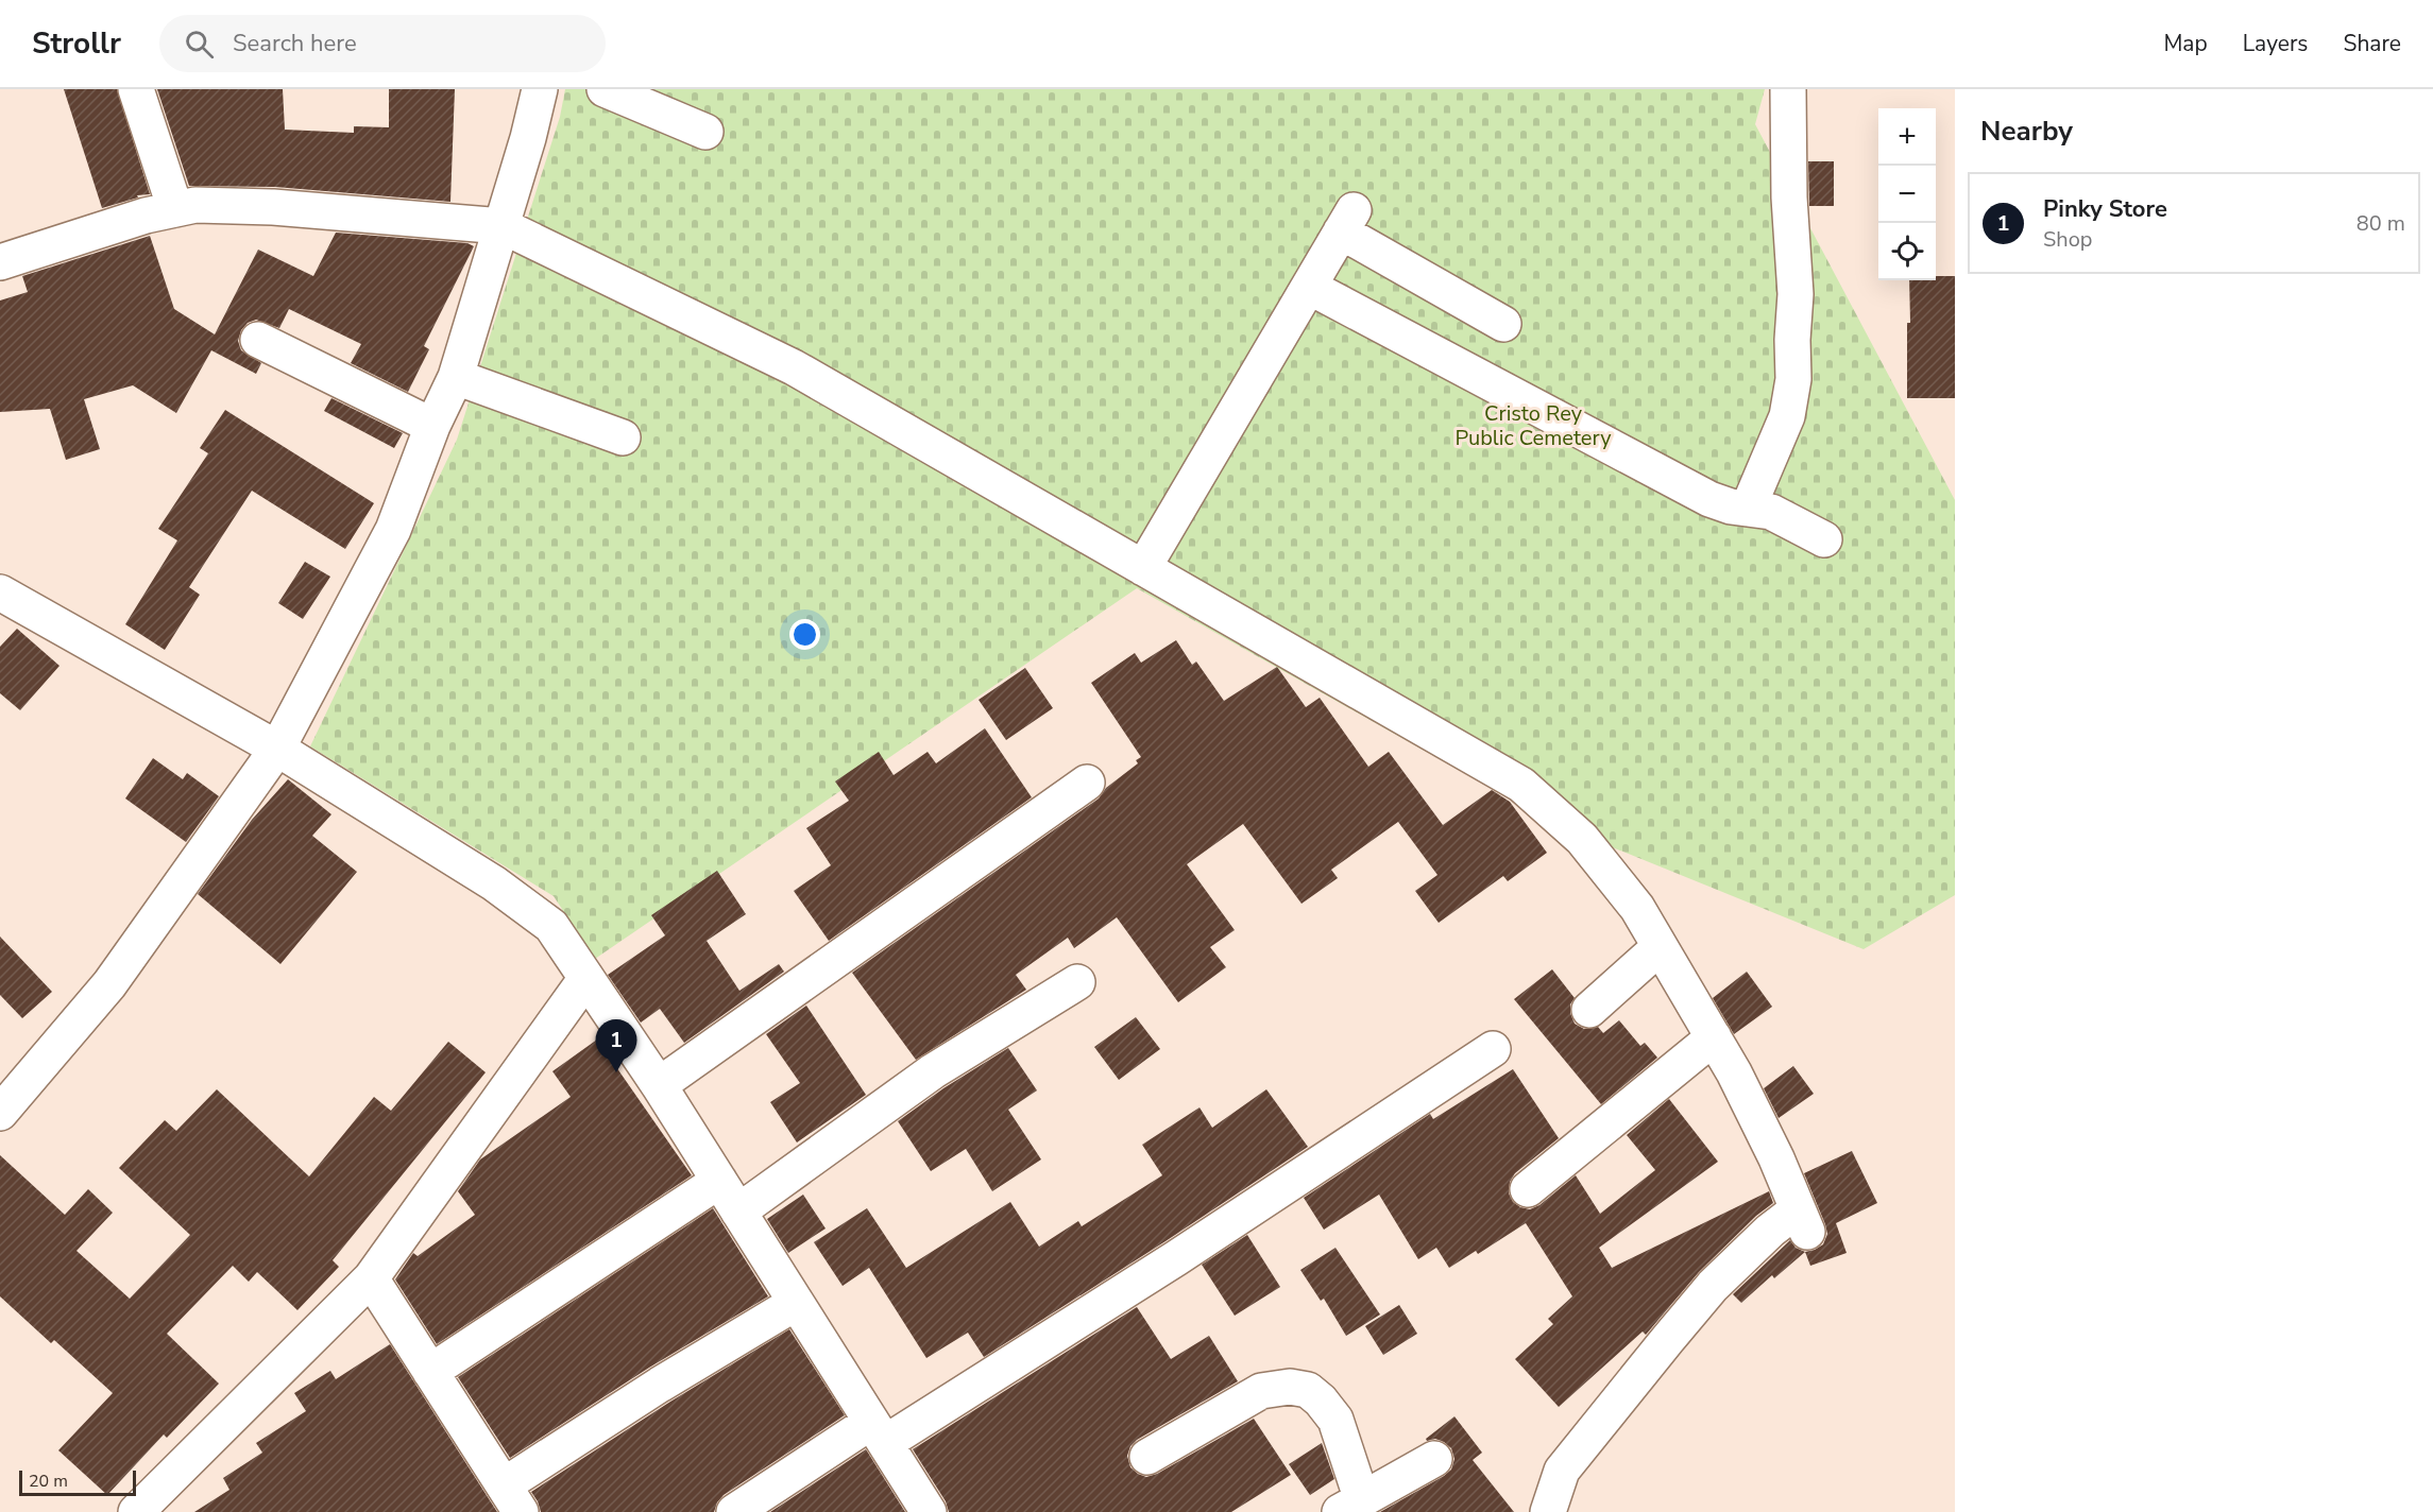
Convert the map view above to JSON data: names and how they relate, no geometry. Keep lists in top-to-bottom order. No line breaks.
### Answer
{"parks":["Cristo Rey Public Cemetery"],"scale_bar":"20 m","page":{"header":"Strollr","search":"Search here","nav":["Map","Layers","Share"],"heading":"Nearby","map_buttons":["+","−"],"list":[{"mark":"1","name":"Pinky Store","note":"Shop","value":"80 m"}],"pins":"1","scale":"20 m"}}
